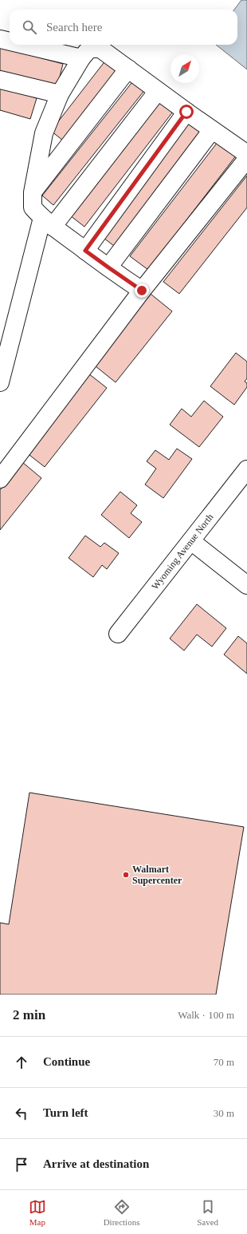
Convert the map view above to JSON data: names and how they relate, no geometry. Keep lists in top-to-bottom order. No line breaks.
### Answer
{"streets":{"street":["Wyoming Avenue North"]},"places":["Walmart Supercenter"],"north":"top right","page":{"search":"Search here","heading":["2 min","Walk · 100 m"],"list":[["Continue","70 m"],["Turn left","30 m"],"Arrive at destination"],"nav":["Map","Directions","Saved"]}}
